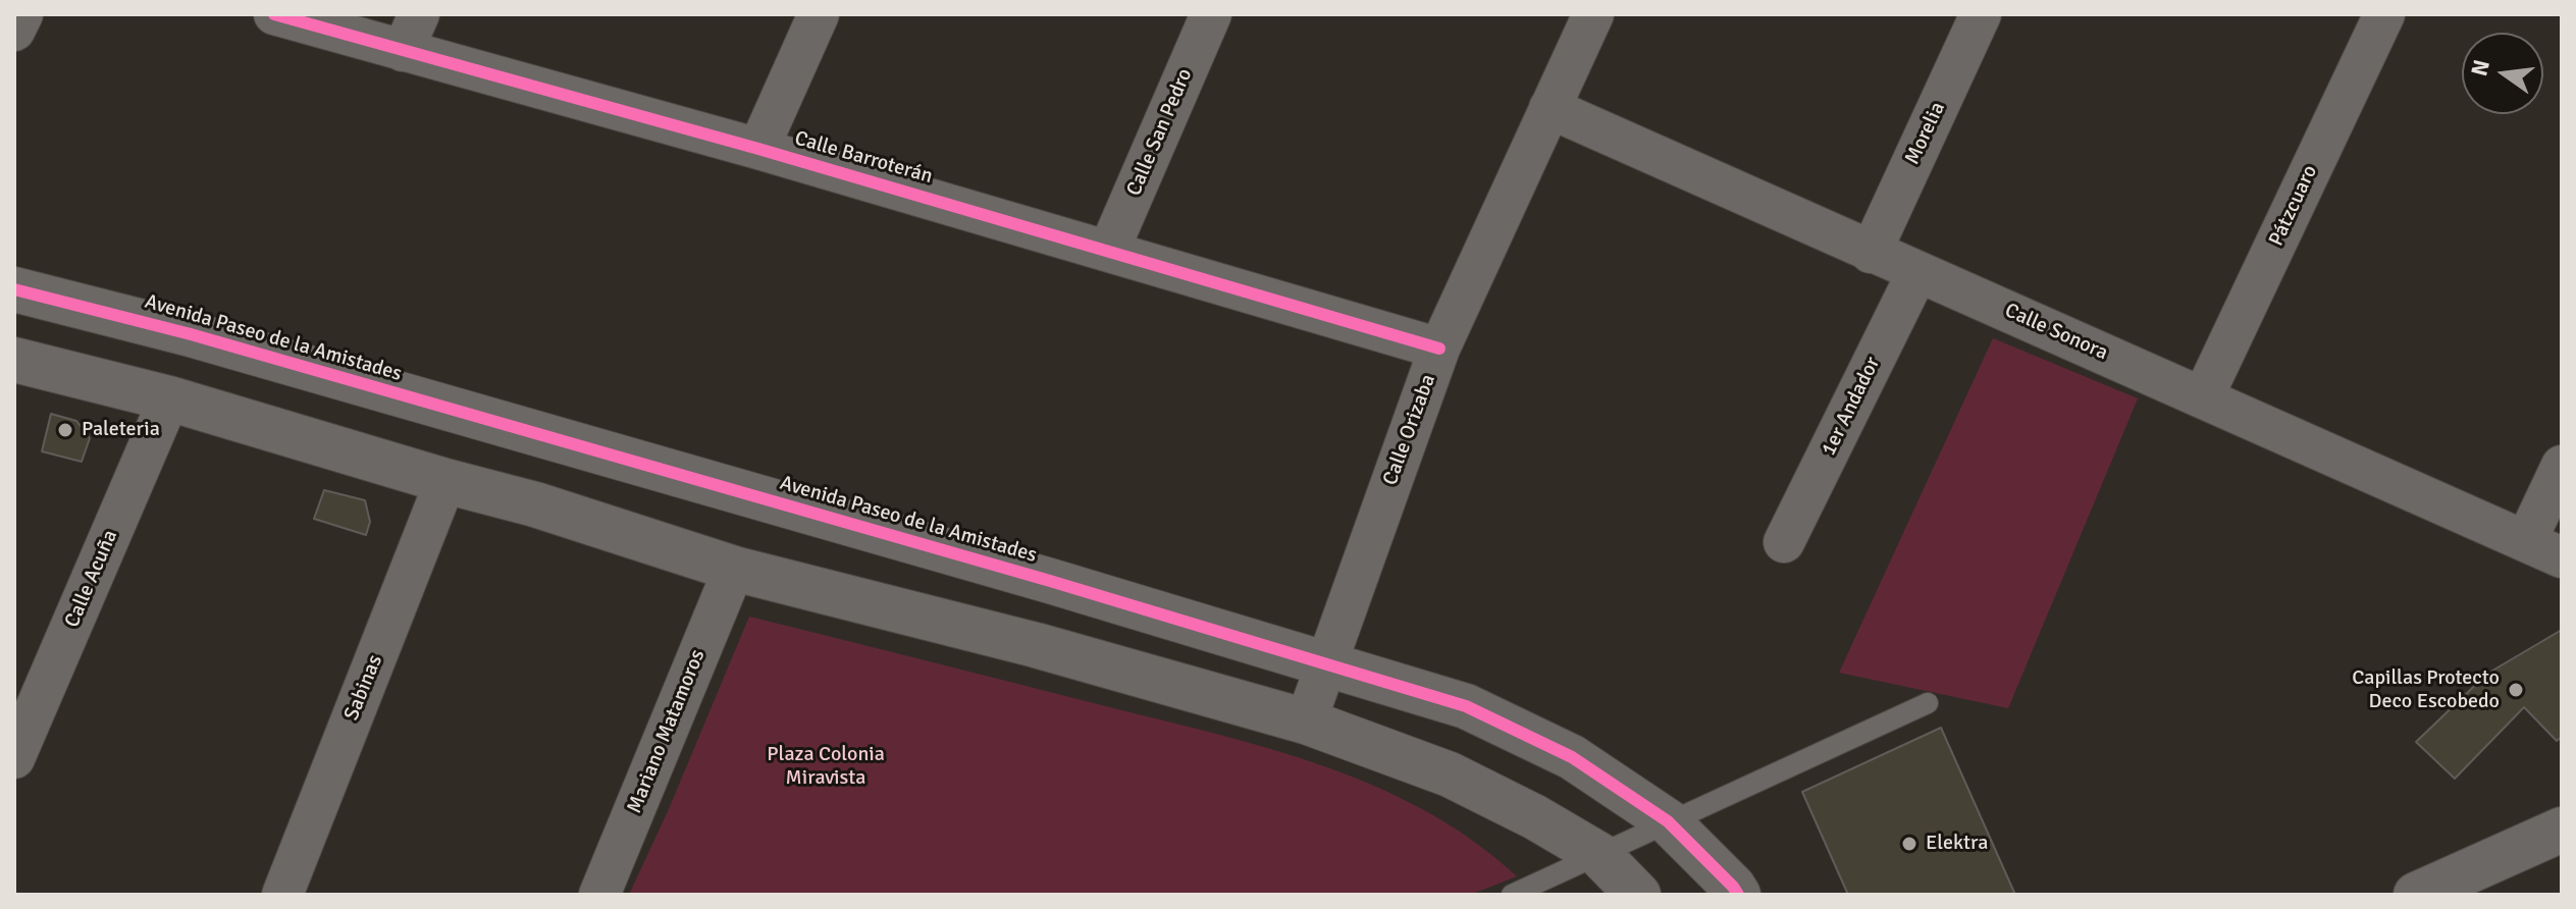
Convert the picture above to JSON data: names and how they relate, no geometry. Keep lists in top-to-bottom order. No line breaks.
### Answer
{"streets":{"street":["Calle San Pedro","Morelia","Calle Barroterán","Pátzcuaro","Calle Sonora","Avenida Paseo de la Amistades","1er Andador","Calle Orizaba","Calle Acuña","Sabinas","Mariano Matamoros"]},"crossings":[["Calle San Pedro","Calle Barroterán"],["Morelia","Calle Sonora"],["Calle Barroterán","Calle Orizaba"],["Pátzcuaro","Calle Sonora"],["Calle Sonora","1er Andador"],["Calle Sonora","Calle Orizaba"],["Avenida Paseo de la Amistades","Calle Orizaba"]],"parks":["Plaza Colonia Miravista"],"places":["Paleteria","Capillas Protecto Deco Escobedo","Elektra"],"north":"left"}
